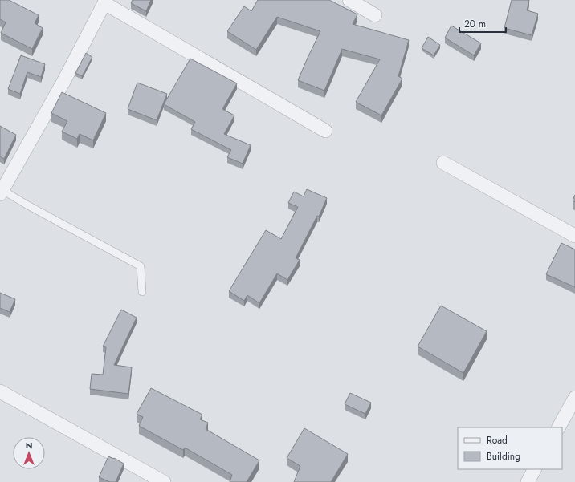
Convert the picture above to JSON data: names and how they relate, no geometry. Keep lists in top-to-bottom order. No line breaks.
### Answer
{"legend":["Road","Building"],"scale_bar":"20 m","north":"top"}
